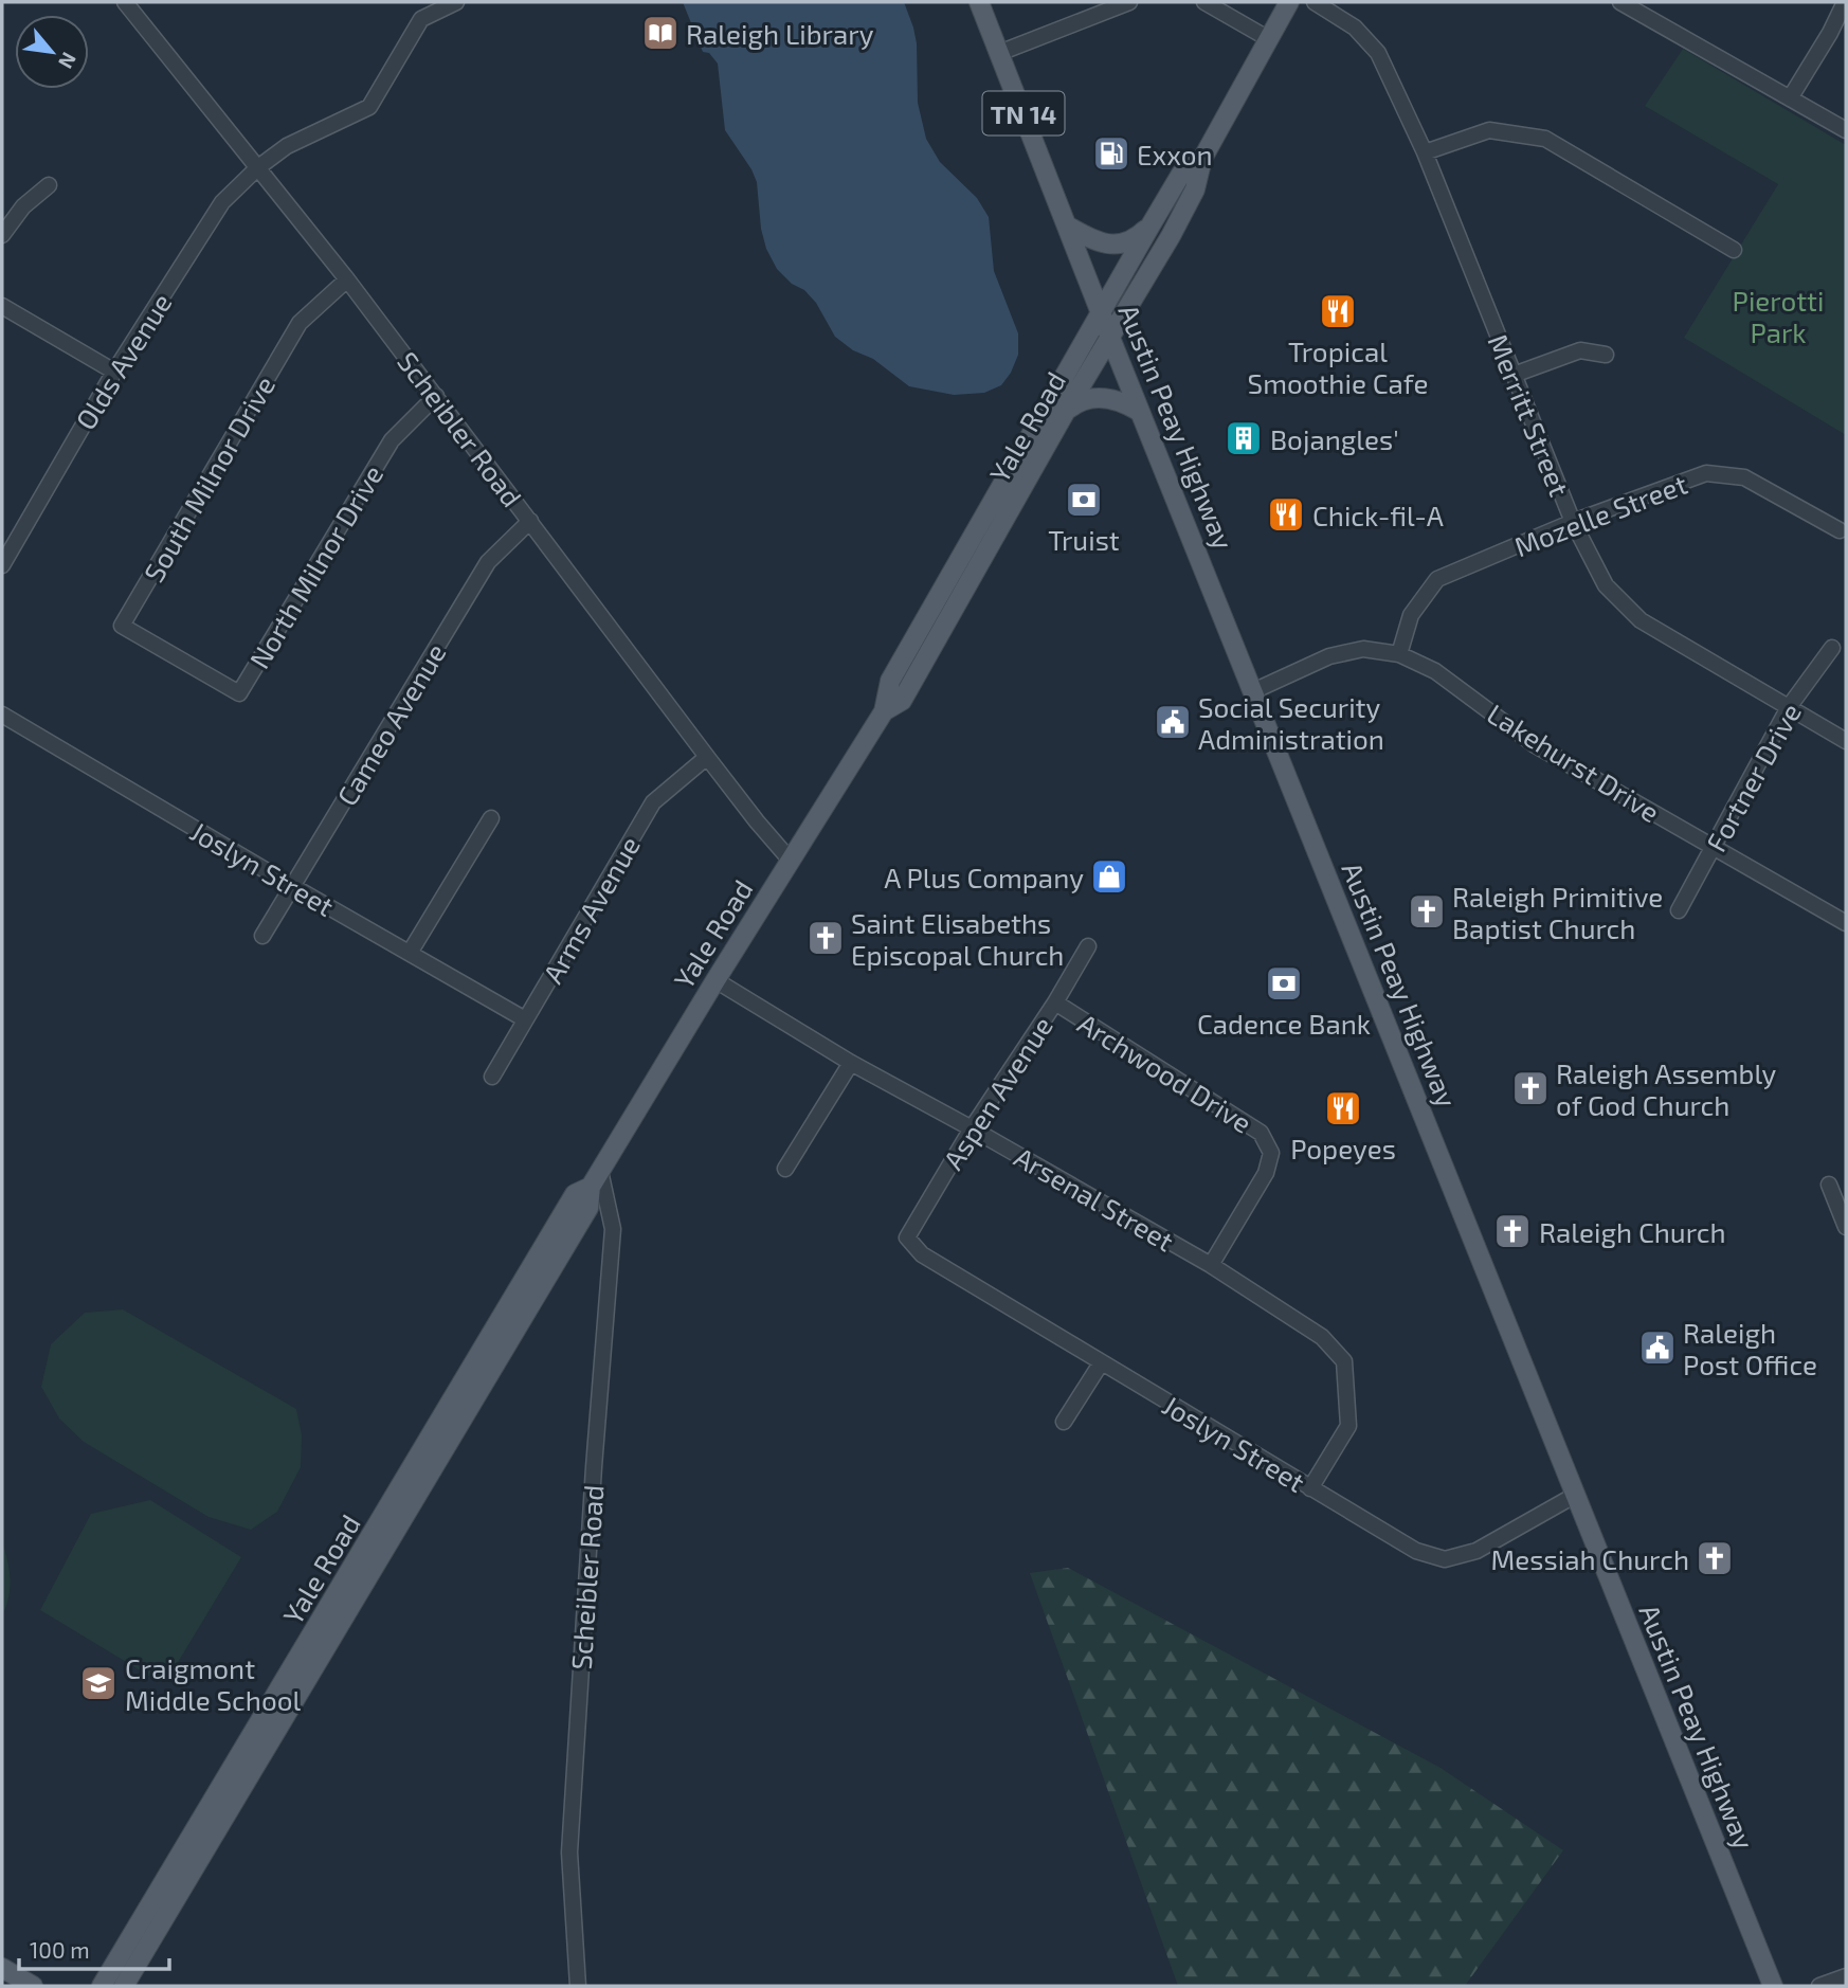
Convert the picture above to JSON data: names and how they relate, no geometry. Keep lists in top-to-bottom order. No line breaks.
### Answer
{"streets":{"main road":["TN 14","Yale Road","Austin Peay Highway"],"street":["Olds Avenue","Merritt Street","Scheibler Road","South Milnor Drive","Mozelle Street","North Milnor Drive","Cameo Avenue","Lakehurst Drive","Fortner Drive","Joslyn Street","Arms Avenue","Archwood Drive","Aspen Avenue","Arsenal Street"]},"crossings":[["Olds Avenue","Scheibler Road"],["Merritt Street","Mozelle Street"],["Merritt Street","Fortner Drive"],["Yale Road","Austin Peay Highway"],["Yale Road","Scheibler Road"],["Yale Road","Arsenal Street"],["Austin Peay Highway","Lakehurst Drive"],["Austin Peay Highway","Joslyn Street"],["Scheibler Road","South Milnor Drive"],["Scheibler Road","North Milnor Drive"],["Scheibler Road","Cameo Avenue"],["Scheibler Road","Arms Avenue"],["South Milnor Drive","North Milnor Drive"],["Mozelle Street","Lakehurst Drive"],["Cameo Avenue","Joslyn Street"],["Lakehurst Drive","Fortner Drive"],["Joslyn Street","Arms Avenue"],["Joslyn Street","Aspen Avenue"],["Joslyn Street","Arsenal Street"],["Archwood Drive","Aspen Avenue"],["Archwood Drive","Arsenal Street"],["Aspen Avenue","Arsenal Street"]],"parks":["Pierotti Park"],"places":{"library":["Raleigh Library"],"fuel station":["Exxon"],"restaurant":["Tropical Smoothie Cafe","Chick-fil-A","Popeyes"],"building":["Bojangles'"],"bank":["Truist","Cadence Bank"],"public building":["Social Security Administration","Raleigh Post Office"],"shop":["A Plus Company"],"church":["Raleigh Primitive Baptist Church","Saint Elisabeths Episcopal Church","Raleigh Assembly of God Church","Raleigh Church","Messiah Church"],"school or university":["Craigmont Middle School"]},"scale_bar":"100 m","north":"bottom right"}
